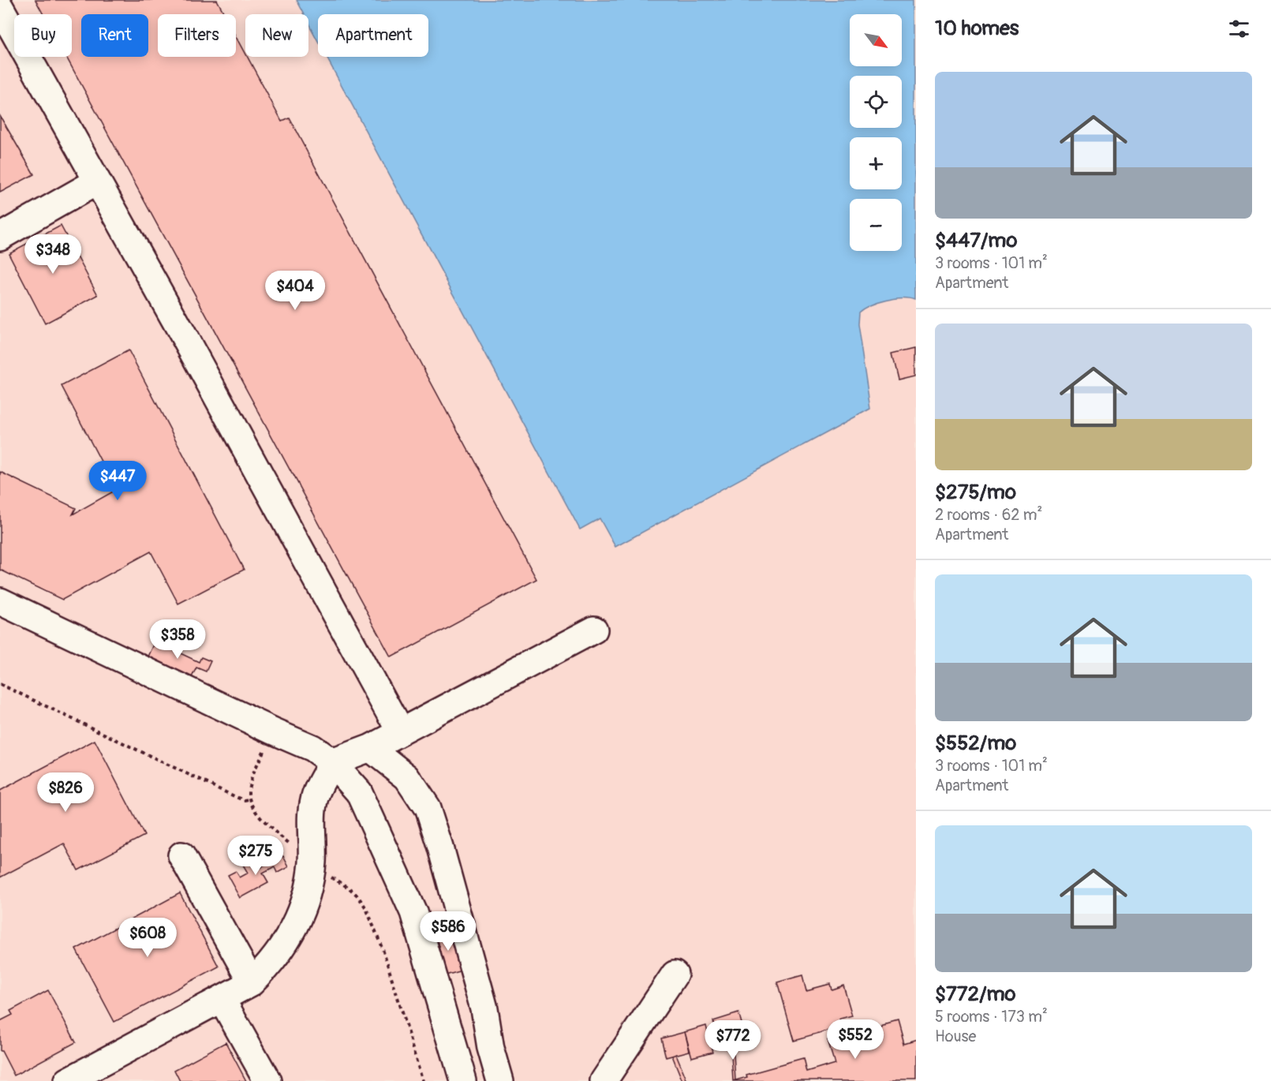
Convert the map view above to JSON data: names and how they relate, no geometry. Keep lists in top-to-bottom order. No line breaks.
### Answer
{"north":"bottom right","page":{"heading":"10 homes","map_buttons":["+","−"],"chip":["Buy","Rent","Filters","New","Apartment"],"list":[{"name":"$447/mo","note":"3 rooms · 101 m² · Apartment"},{"name":"$275/mo","note":"2 rooms · 62 m² · Apartment"},{"name":"$552/mo","note":"3 rooms · 101 m² · Apartment"},{"name":"$772/mo","note":"5 rooms · 173 m² · House"}],"price":["$348","$404","$447","$358","$826","$275","$586","$608","$552","$772"]}}
